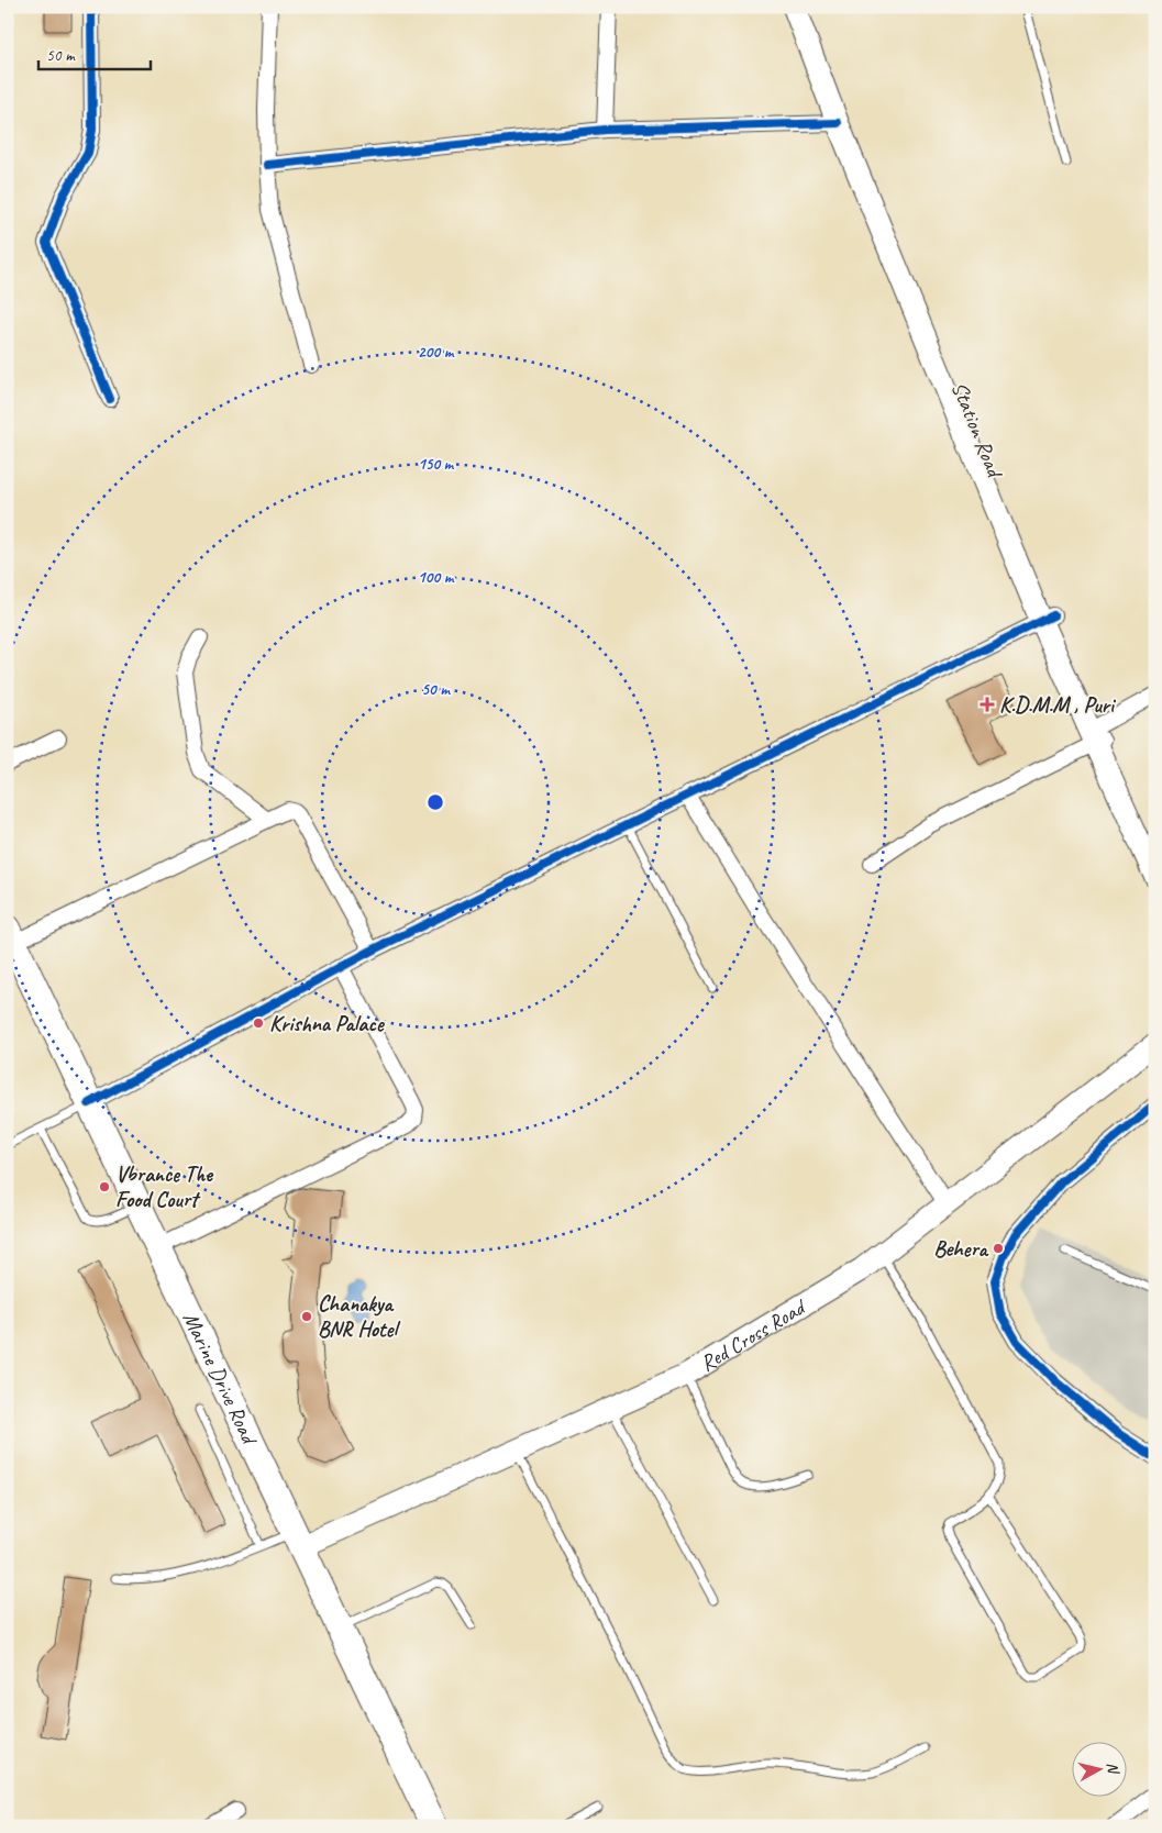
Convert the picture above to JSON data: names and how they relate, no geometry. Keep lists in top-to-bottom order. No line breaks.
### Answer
{"streets":{"highway":["Marine Drive Road"],"main road":["Station Road","Red Cross Road"]},"crossings":[["Red Cross Road","Marine Drive Road"]],"places":{"health":["K.D.M.M , Puri"],"other":["Krishna Palace","Vbrance The Food Court","Behera","Chanakya BNR Hotel"]},"scale_bar":"50 m","north":"right","rings":["200 m","150 m","100 m","50 m"]}
